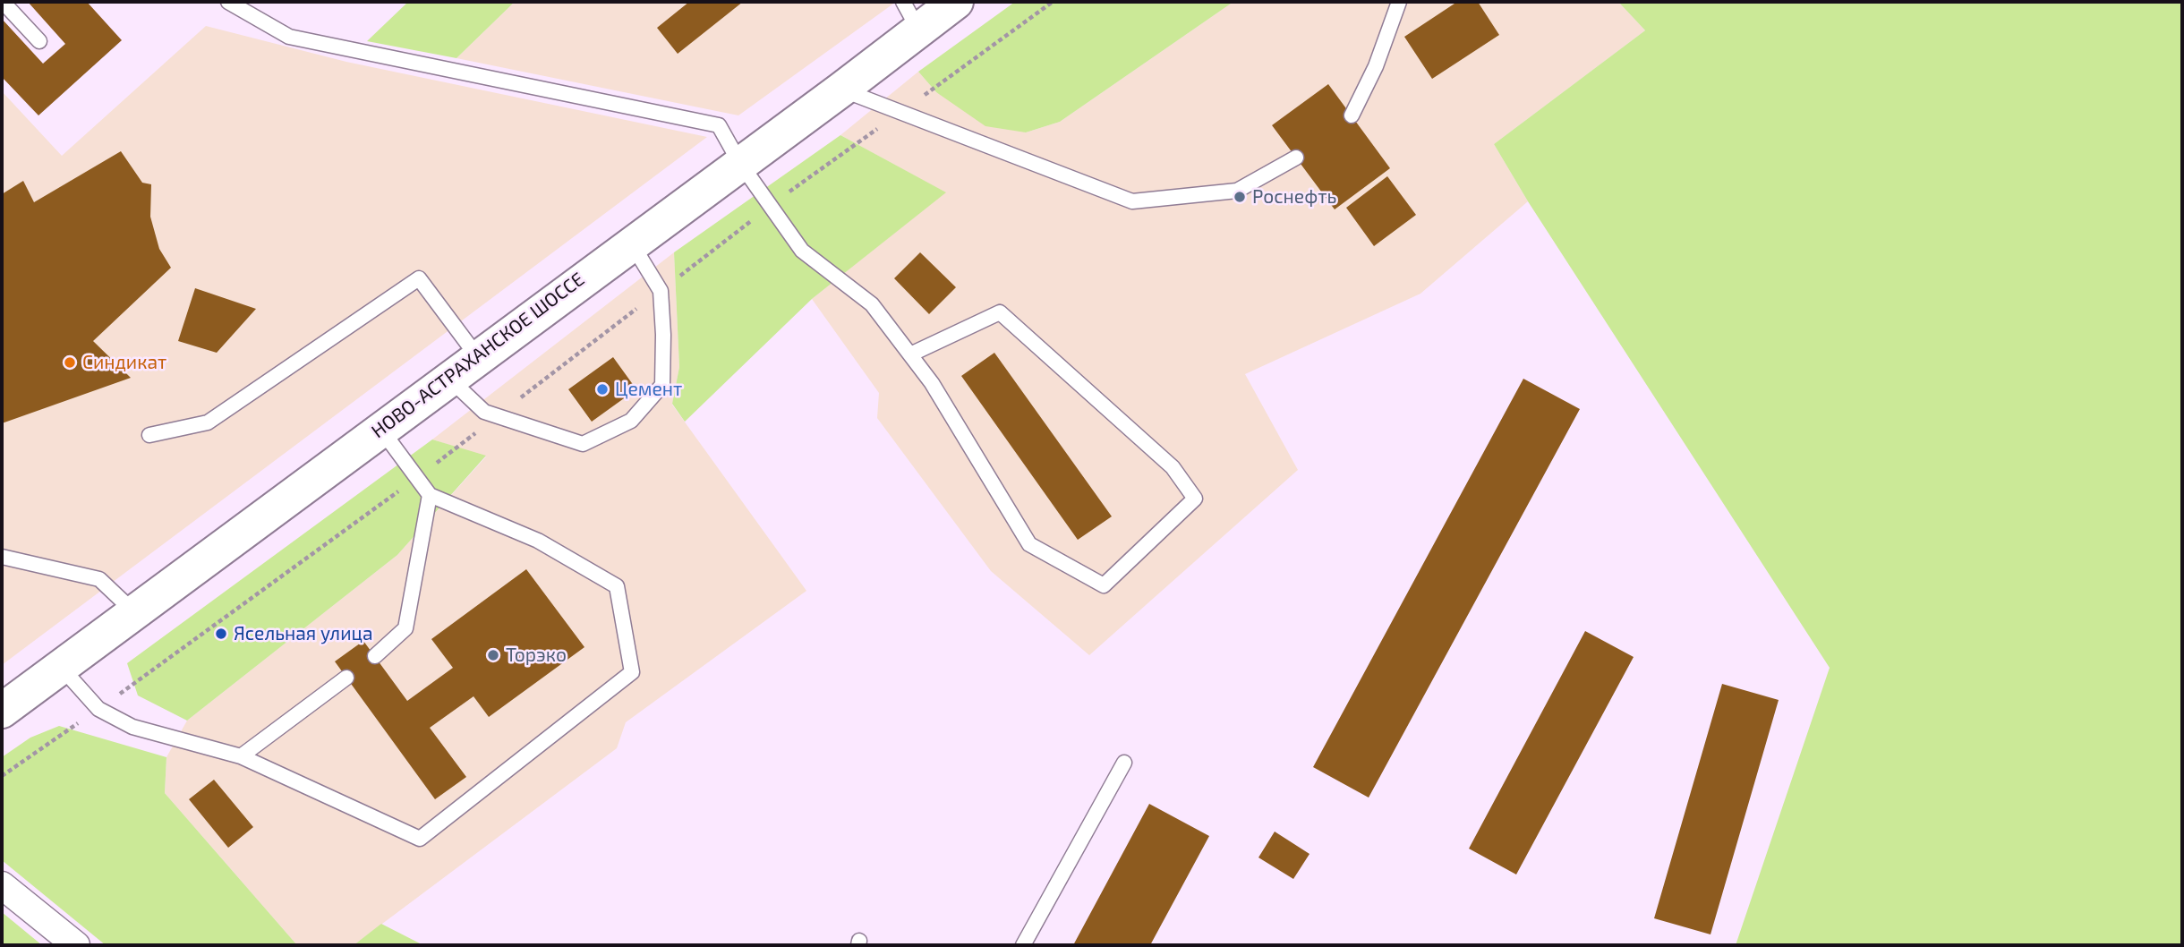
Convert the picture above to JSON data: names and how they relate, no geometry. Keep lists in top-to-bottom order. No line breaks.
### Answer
{"streets":{"main road":["НОВО-АСТРАХАНСКОЕ ШОССЕ"]},"places":["Роснефть","Синдикат","Цемент","Ясельная улица","Торэко"]}
